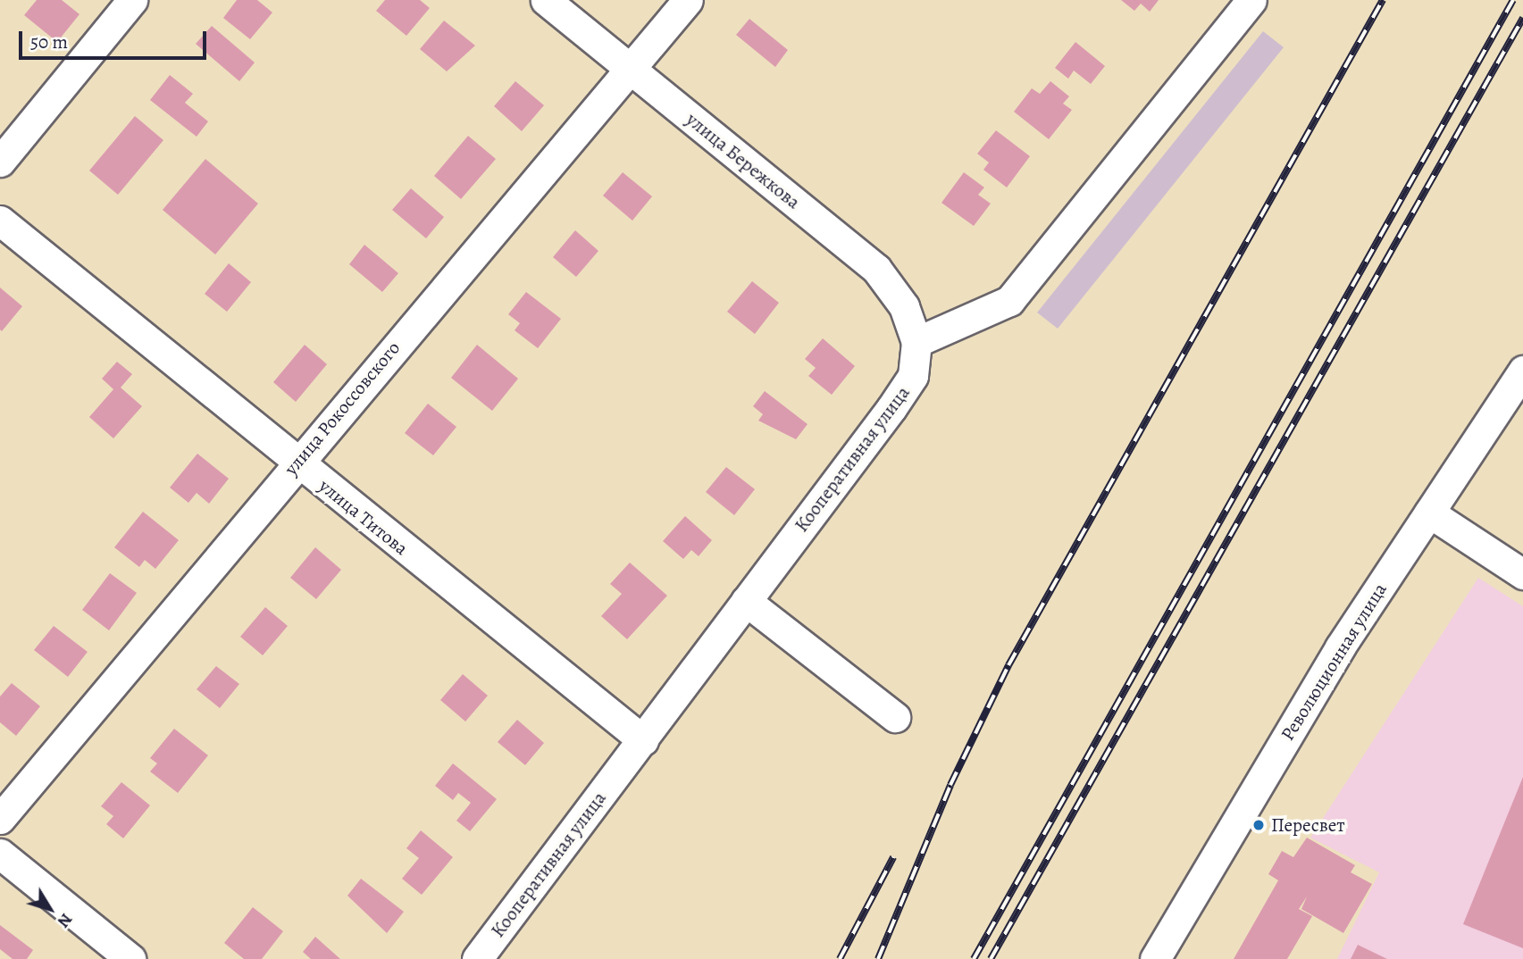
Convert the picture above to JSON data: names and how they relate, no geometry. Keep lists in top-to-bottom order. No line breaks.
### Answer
{"streets":{"street":["улица Бережкова","улица Рокоссовского","Кооперативная улица","улица Титова","Революционная улица"]},"crossings":[["улица Бережкова","улица Рокоссовского"],["улица Бережкова","Кооперативная улица"],["улица Рокоссовского","улица Титова"],["Кооперативная улица","улица Титова"]],"places":["Пересвет"],"scale_bar":"50 m","north":"bottom right"}
